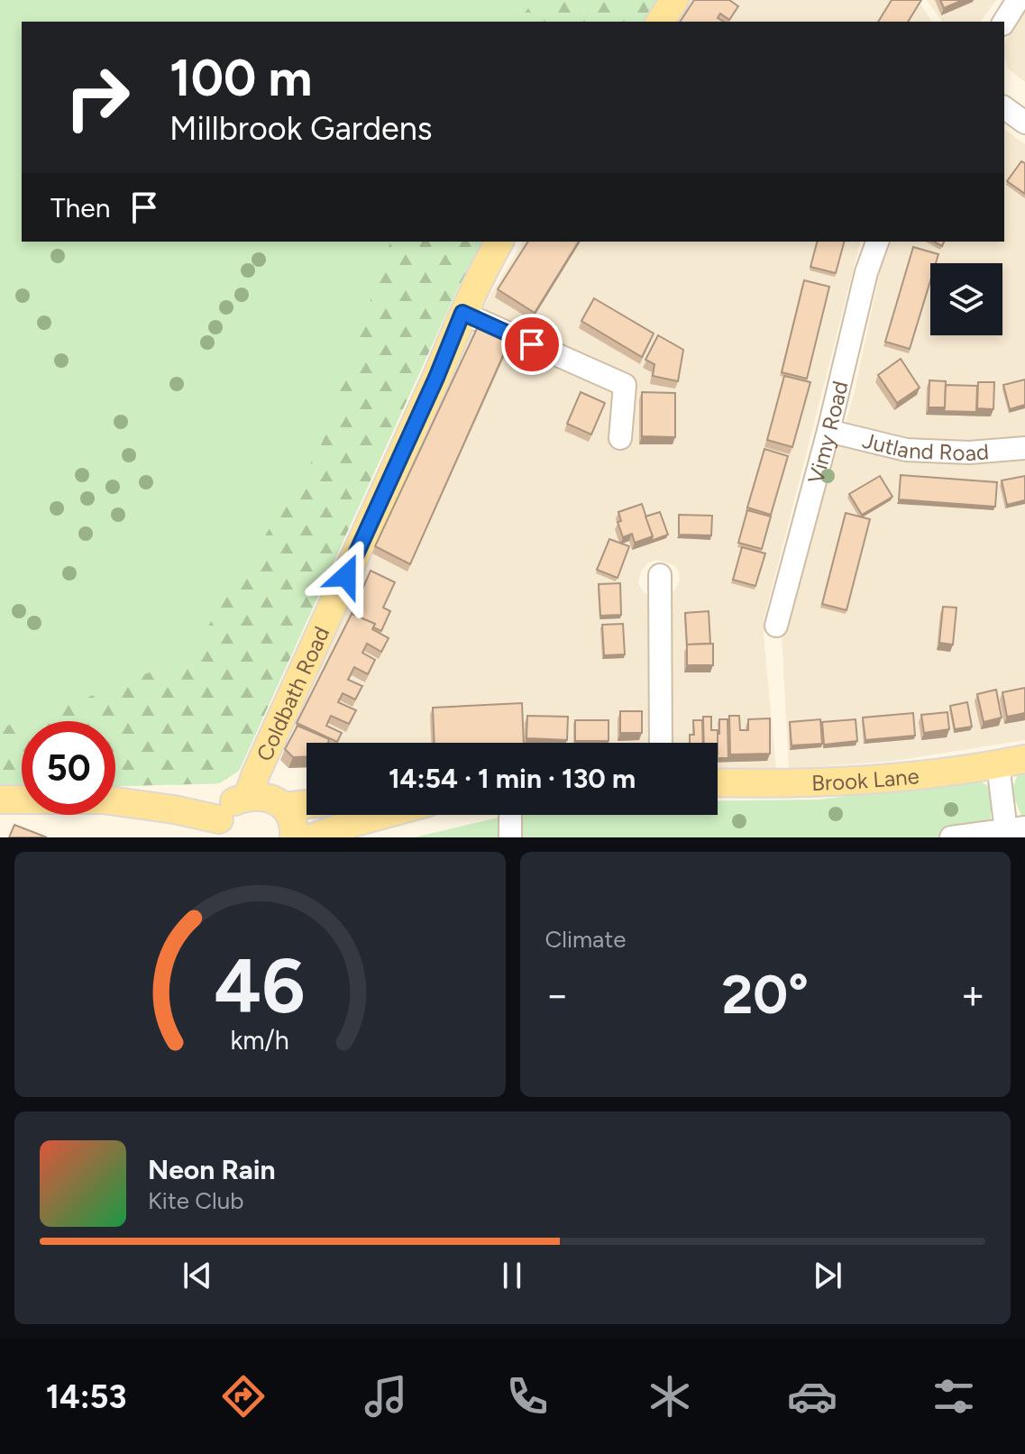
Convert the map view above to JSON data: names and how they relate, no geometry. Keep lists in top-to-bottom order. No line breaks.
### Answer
{"streets":{"main road":["Coldbath Road","Brook Lane"],"street":["Vimy Road","Jutland Road"]},"crossings":[["Vimy Road","Jutland Road"]],"page":{"turn":["100 m","Millbrook Gardens"],"then":"Then","limit":"50","trip":"14:54 · 1 min · 130 m","tile":"Climate","heat":["−","20°","+"],"song":["Neon Rain","Kite Club"],"tabs":"14:53","gauge":["46","km/h"]}}
